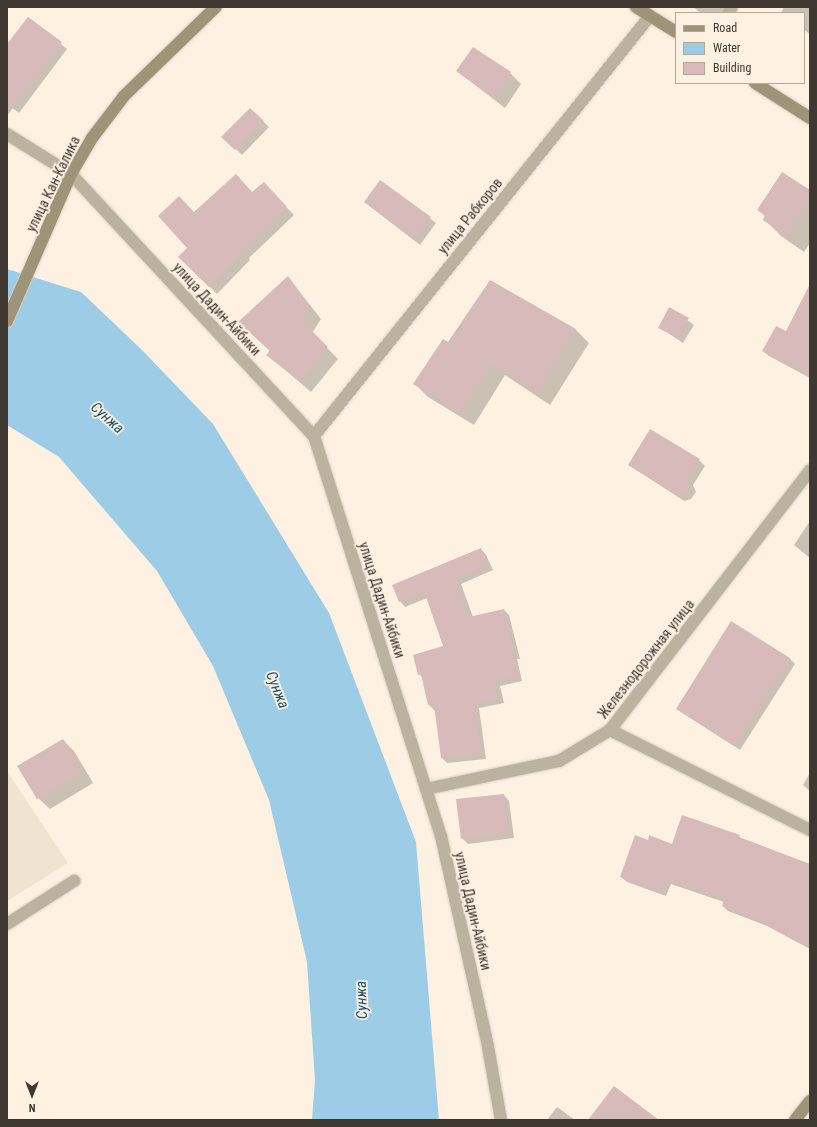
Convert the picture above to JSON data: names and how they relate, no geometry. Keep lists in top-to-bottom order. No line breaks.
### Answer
{"streets":{"street":["улица Кан-Калика","улица Рабкоров","улица Дадин-Айбики","Железнодорожная улица"]},"crossings":[["улица Кан-Калика","улица Дадин-Айбики"],["улица Рабкоров","улица Дадин-Айбики"],["улица Дадин-Айбики","Железнодорожная улица"]],"water":["Сунжа"],"legend":["Road","Water","Building"],"north":"bottom"}
